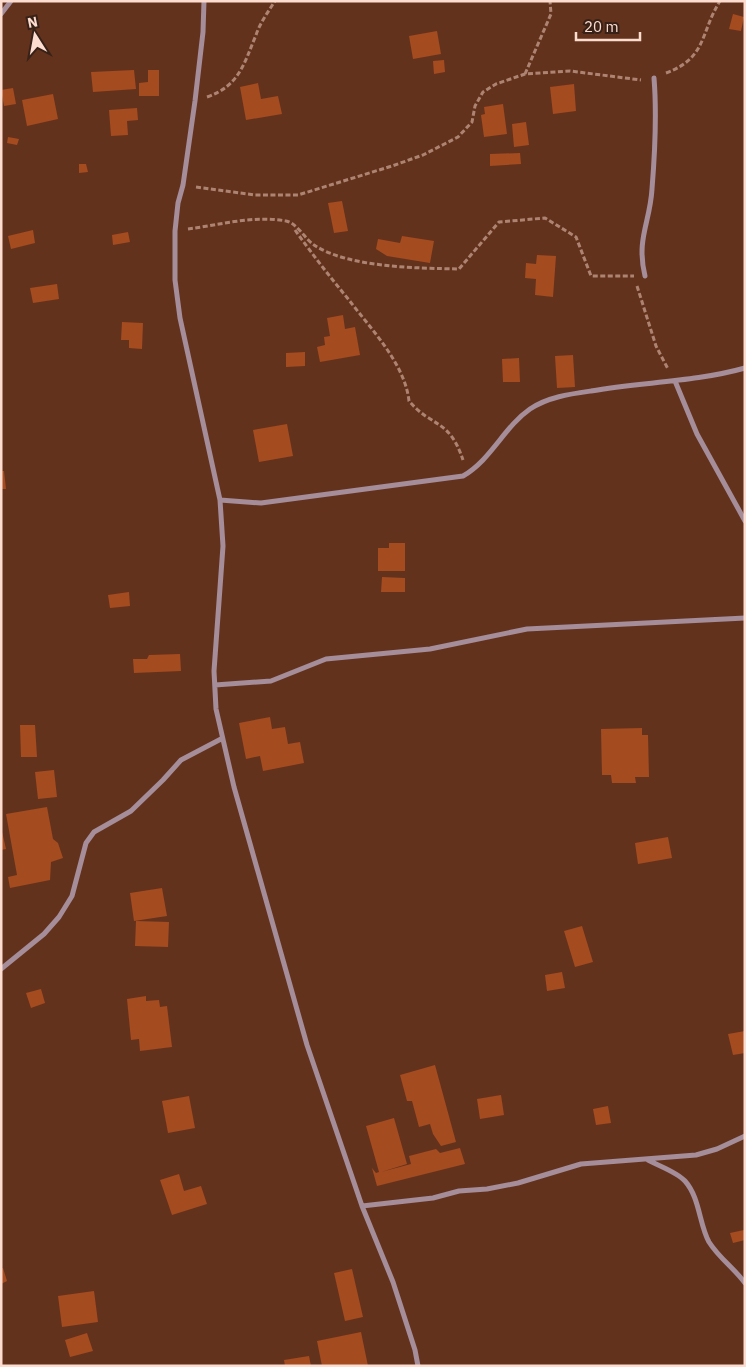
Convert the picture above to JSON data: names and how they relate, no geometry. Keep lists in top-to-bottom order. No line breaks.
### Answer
{"scale_bar":"20 m","north":"top"}
